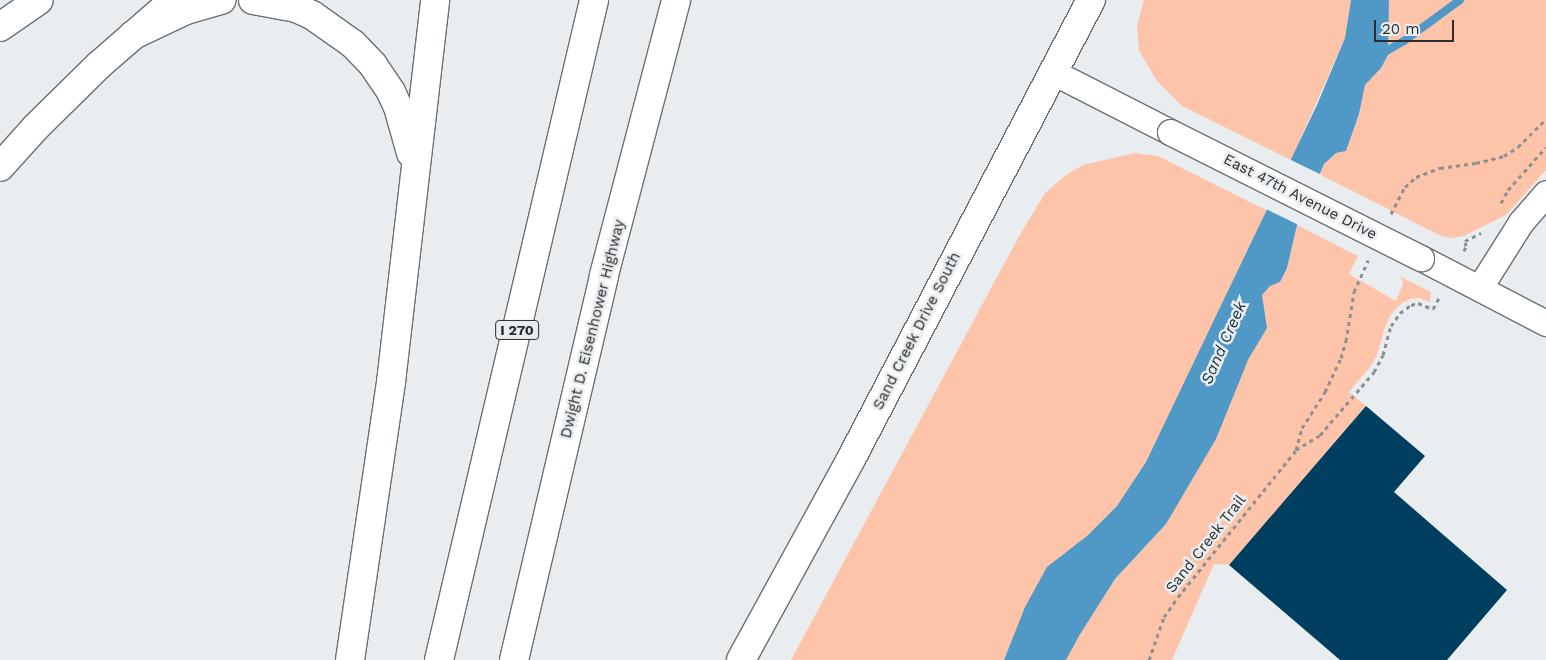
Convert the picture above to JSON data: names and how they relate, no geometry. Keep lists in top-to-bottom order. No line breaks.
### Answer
{"streets":{"main road":["Dwight D. Eisenhower Highway","I 270","Sand Creek Drive South"],"street":["East 47th Avenue Drive"],"path":["Sand Creek Trail"]},"crossings":[["East 47th Avenue Drive","Sand Creek Drive South"]],"water":["Sand Creek"],"scale_bar":"20 m"}
